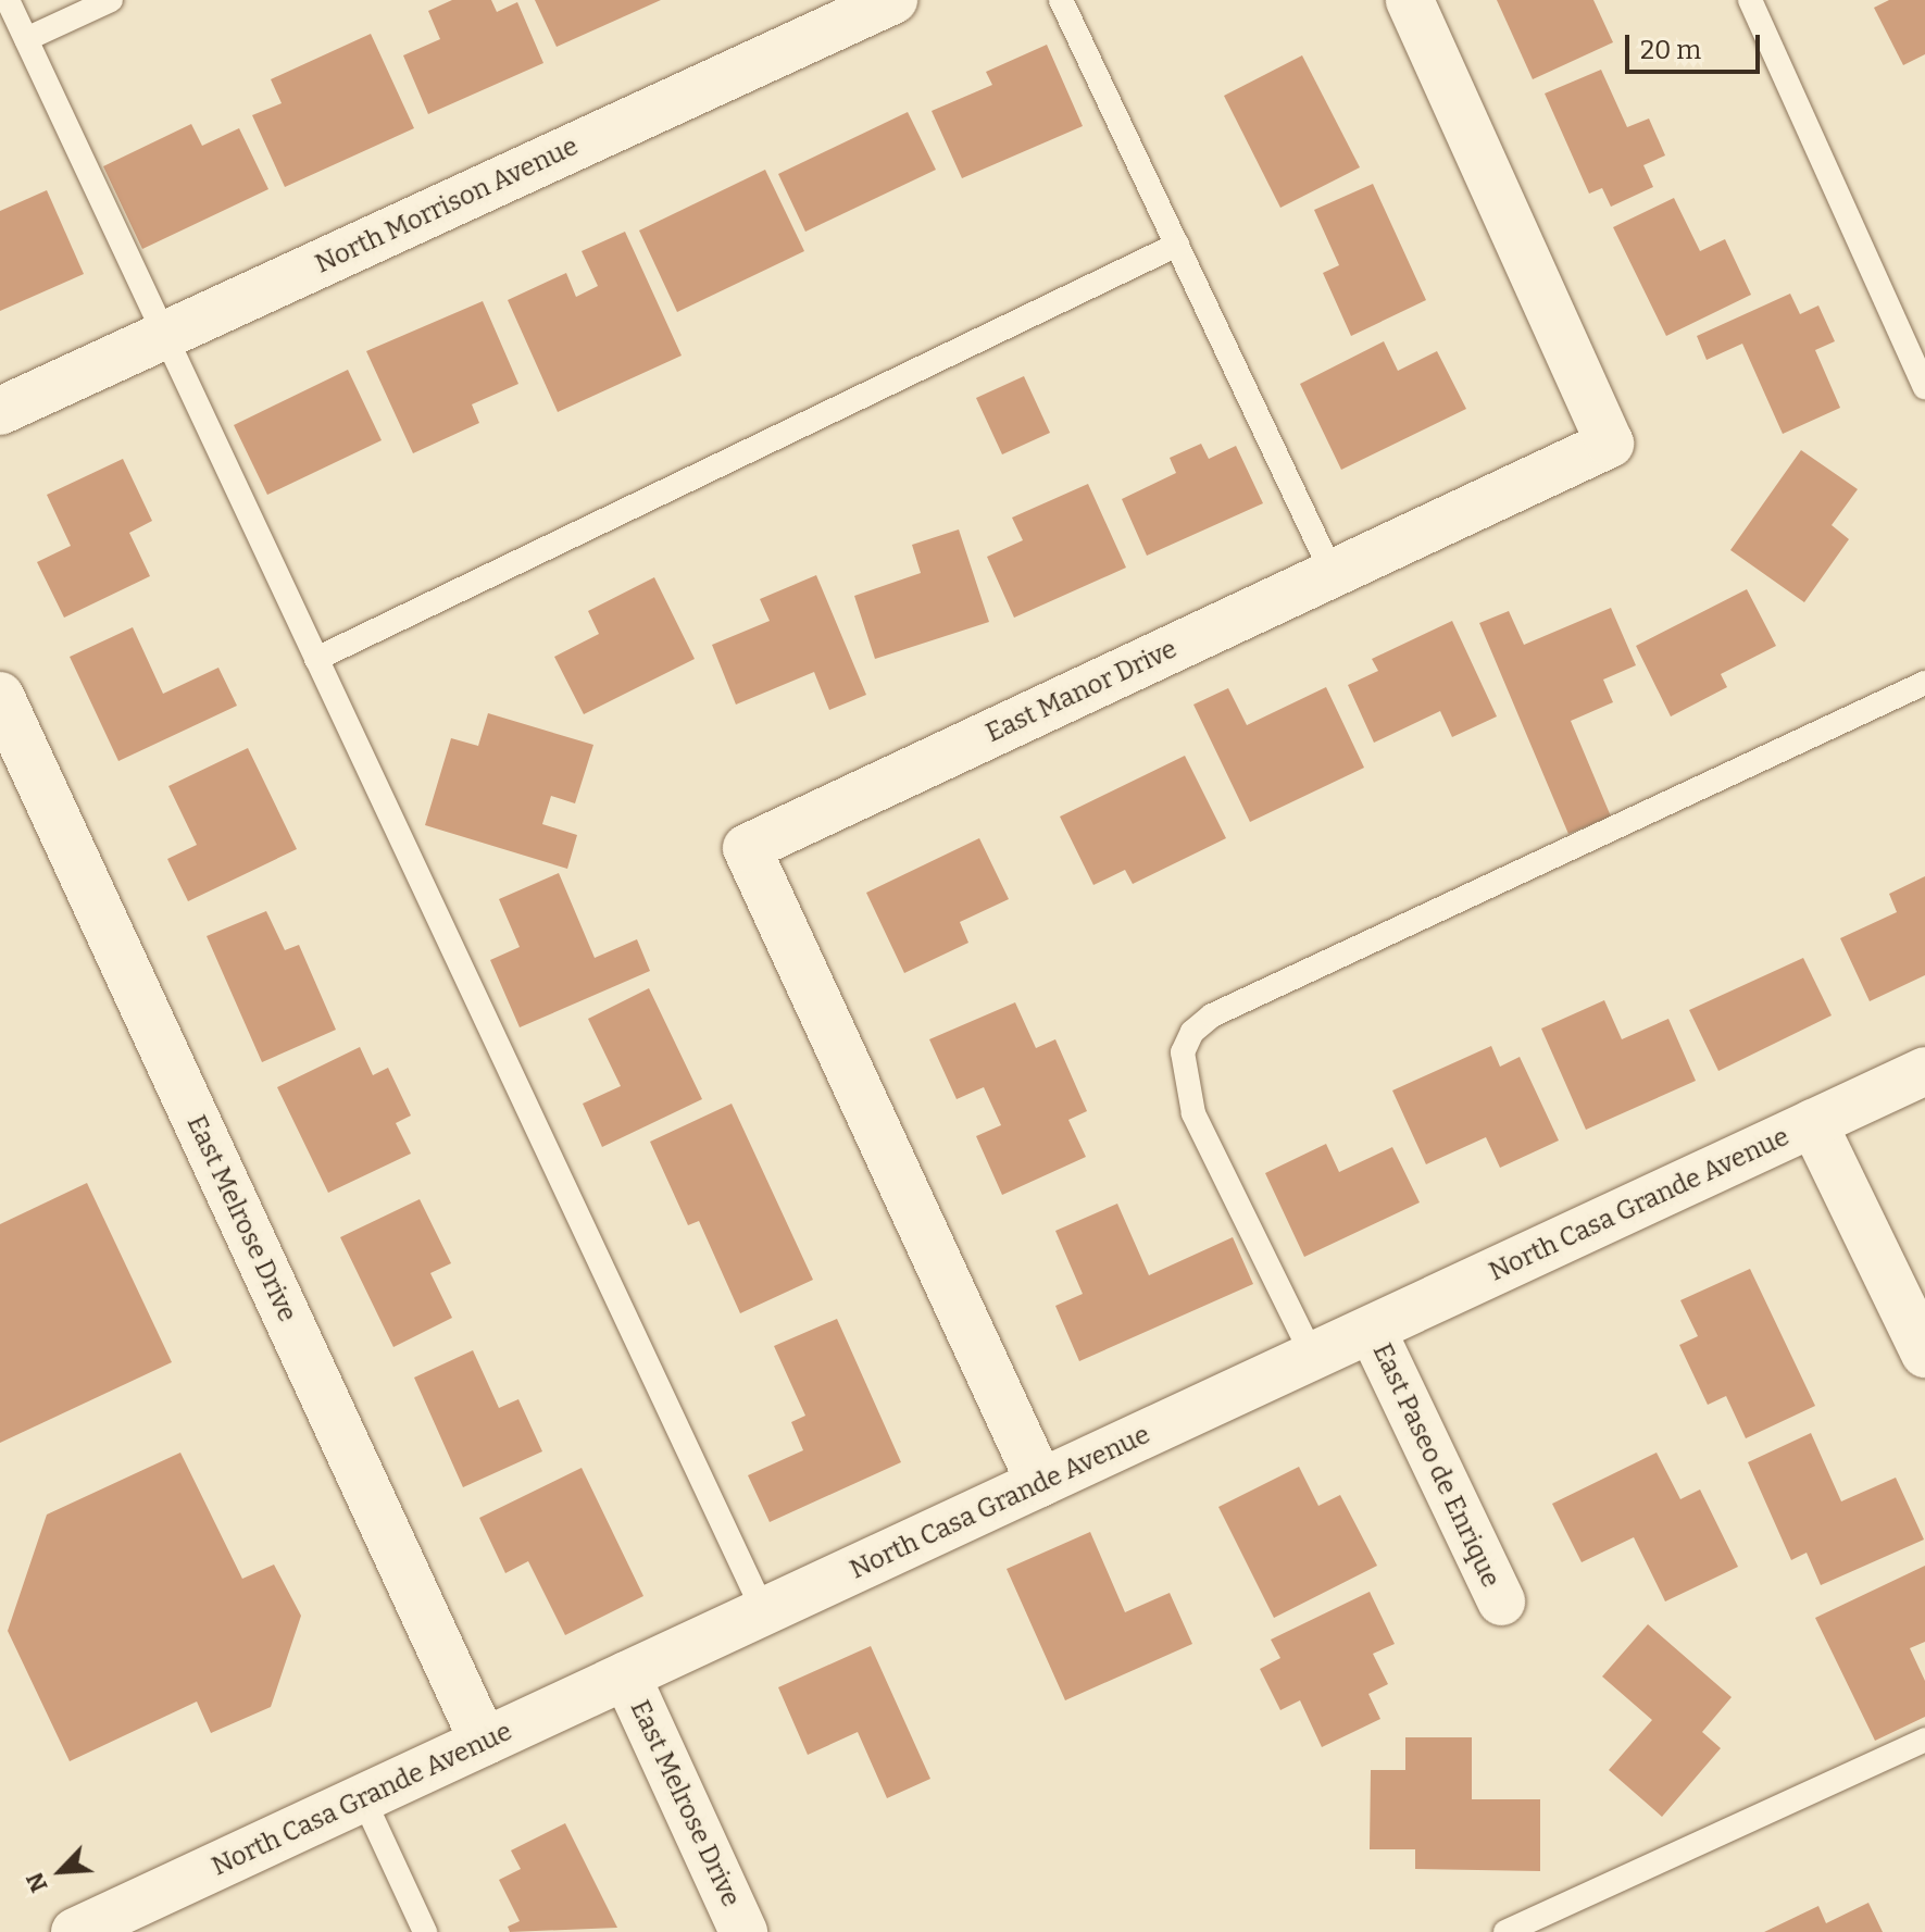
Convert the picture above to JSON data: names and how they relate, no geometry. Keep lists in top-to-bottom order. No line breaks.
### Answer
{"streets":{"street":["North Morrison Avenue","East Manor Drive","North Casa Grande Avenue","East Melrose Drive","East Paseo de Enrique"]},"crossings":[["East Manor Drive","North Casa Grande Avenue"],["North Casa Grande Avenue","East Melrose Drive"],["North Casa Grande Avenue","East Paseo de Enrique"]],"scale_bar":"20 m","north":"bottom left"}
